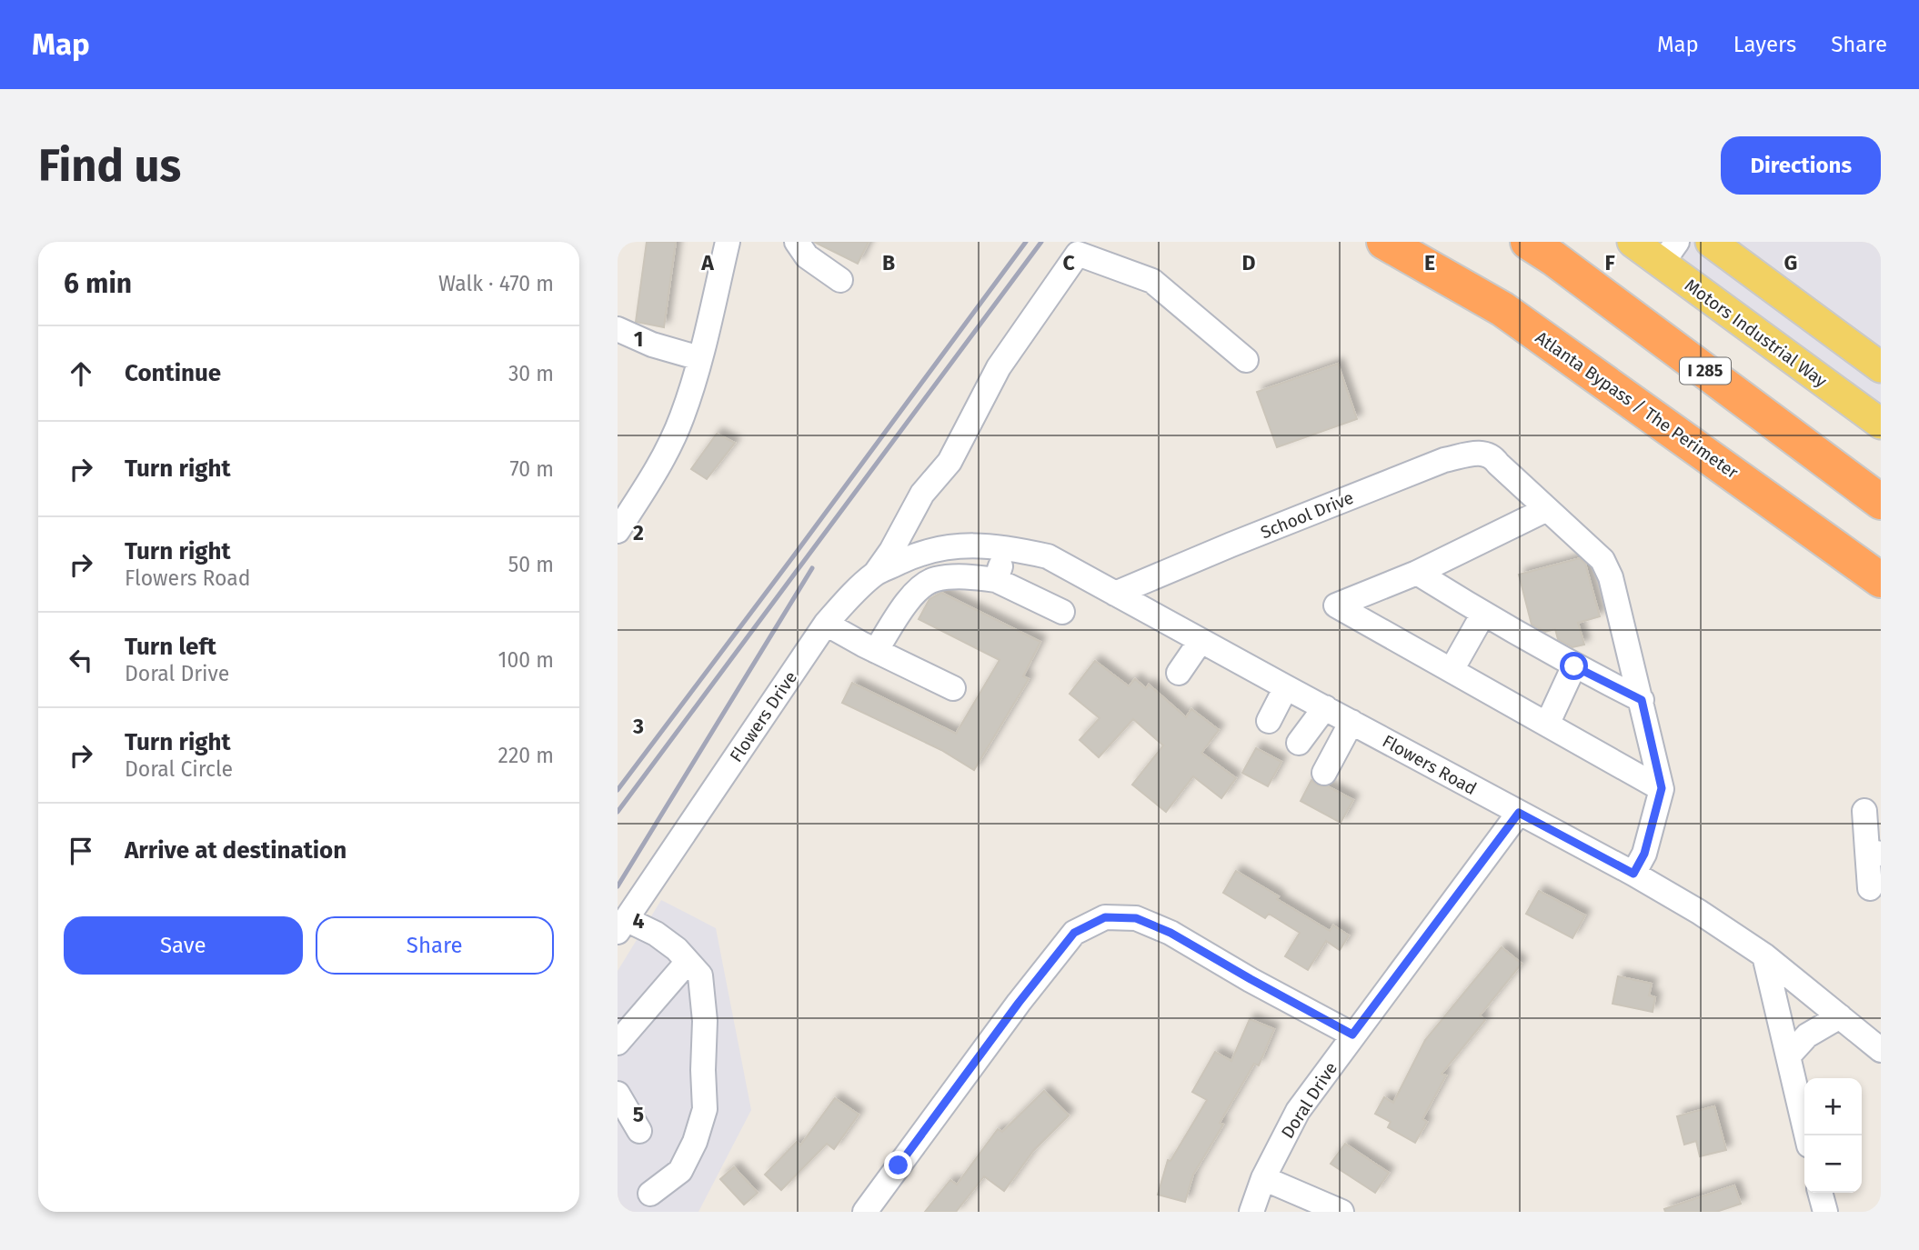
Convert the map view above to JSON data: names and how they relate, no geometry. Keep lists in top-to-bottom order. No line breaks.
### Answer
{"streets":{"highway":["I 285","Atlanta Bypass / The Perimeter"],"main road":["Motors Industrial Way"],"street":["School Drive","Flowers Drive","Flowers Road","Doral Drive"]},"crossings":[["School Drive","Flowers Road"],["Flowers Drive","Flowers Road"],["Flowers Road","Doral Drive"]],"page":{"header":"Map","nav":["Map","Layers","Share"],"buttons":["Directions",["Save","Share"]],"title":"Find us","heading":["6 min","Walk · 470 m"],"list":[["Continue","30 m"],["Turn right","70 m"],["Turn right","Flowers Road","50 m"],["Turn left","Doral Drive","100 m"],["Turn right","Doral Circle","220 m"],"Arrive at destination"],"map_buttons":["+","−"]},"grid":{"columns":["A","B","C","D","E","F","G"],"rows":["1","2","3","4","5"]}}
